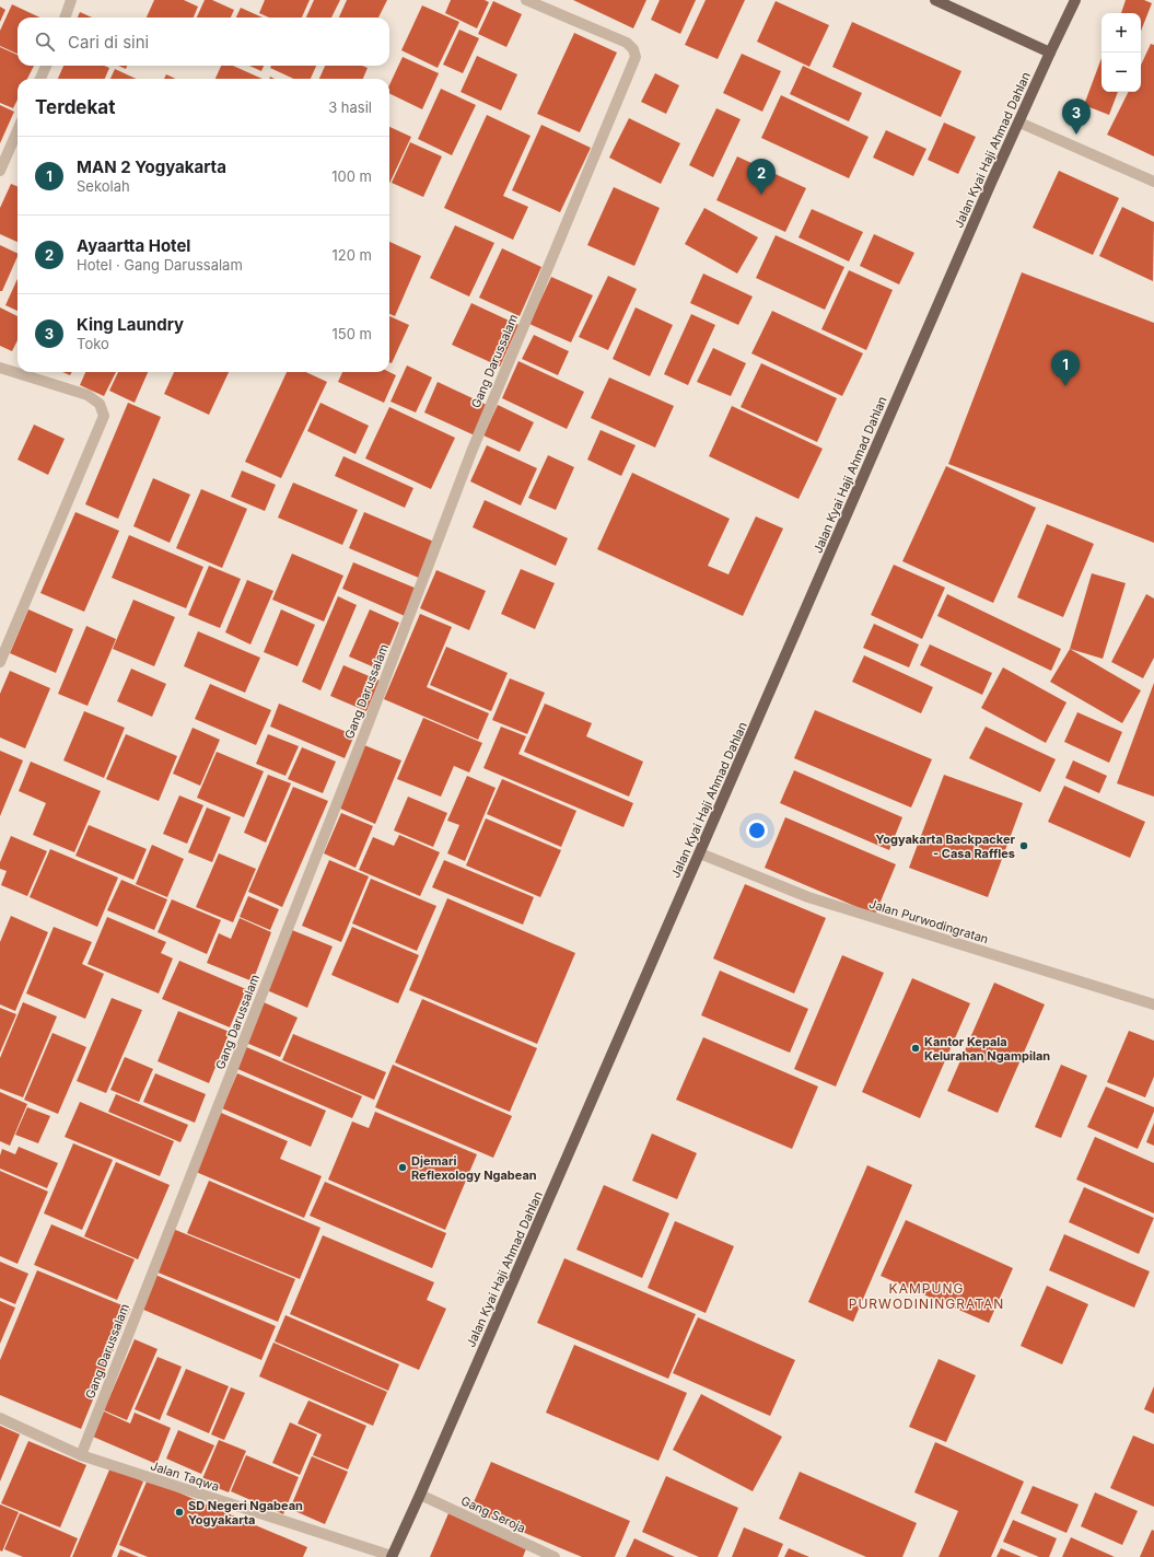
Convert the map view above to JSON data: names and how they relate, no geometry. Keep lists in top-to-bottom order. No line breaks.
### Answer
{"streets":{"main road":["Jalan Kyai Haji Ahmad Dahlan"],"street":["Gang Darussalam","Jalan Purwodingratan","Jalan Taqwa","Gang Seroja"]},"crossings":[["Jalan Kyai Haji Ahmad Dahlan","Jalan Purwodingratan"],["Jalan Kyai Haji Ahmad Dahlan","Jalan Taqwa"],["Jalan Kyai Haji Ahmad Dahlan","Gang Seroja"],["Gang Darussalam","Jalan Taqwa"]],"districts":["KAMPUNG PURWODININGRATAN"],"places":["Yogyakarta Backpacker - Casa Raffles","Kantor Kepala Kelurahan Ngampilan","Djemari Reflexology Ngabean","SD Negeri Ngabean Yogyakarta"],"page":{"map_buttons":["+","−"],"search":"Cari di sini","heading":["Terdekat","3 hasil"],"pins":["3","2","1"],"list":[{"mark":"1","name":"MAN 2 Yogyakarta","note":"Sekolah","value":"100 m"},{"mark":"2","name":"Ayaartta Hotel","note":"Hotel · Gang Darussalam","value":"120 m"},{"mark":"3","name":"King Laundry","note":"Toko","value":"150 m"}]}}
